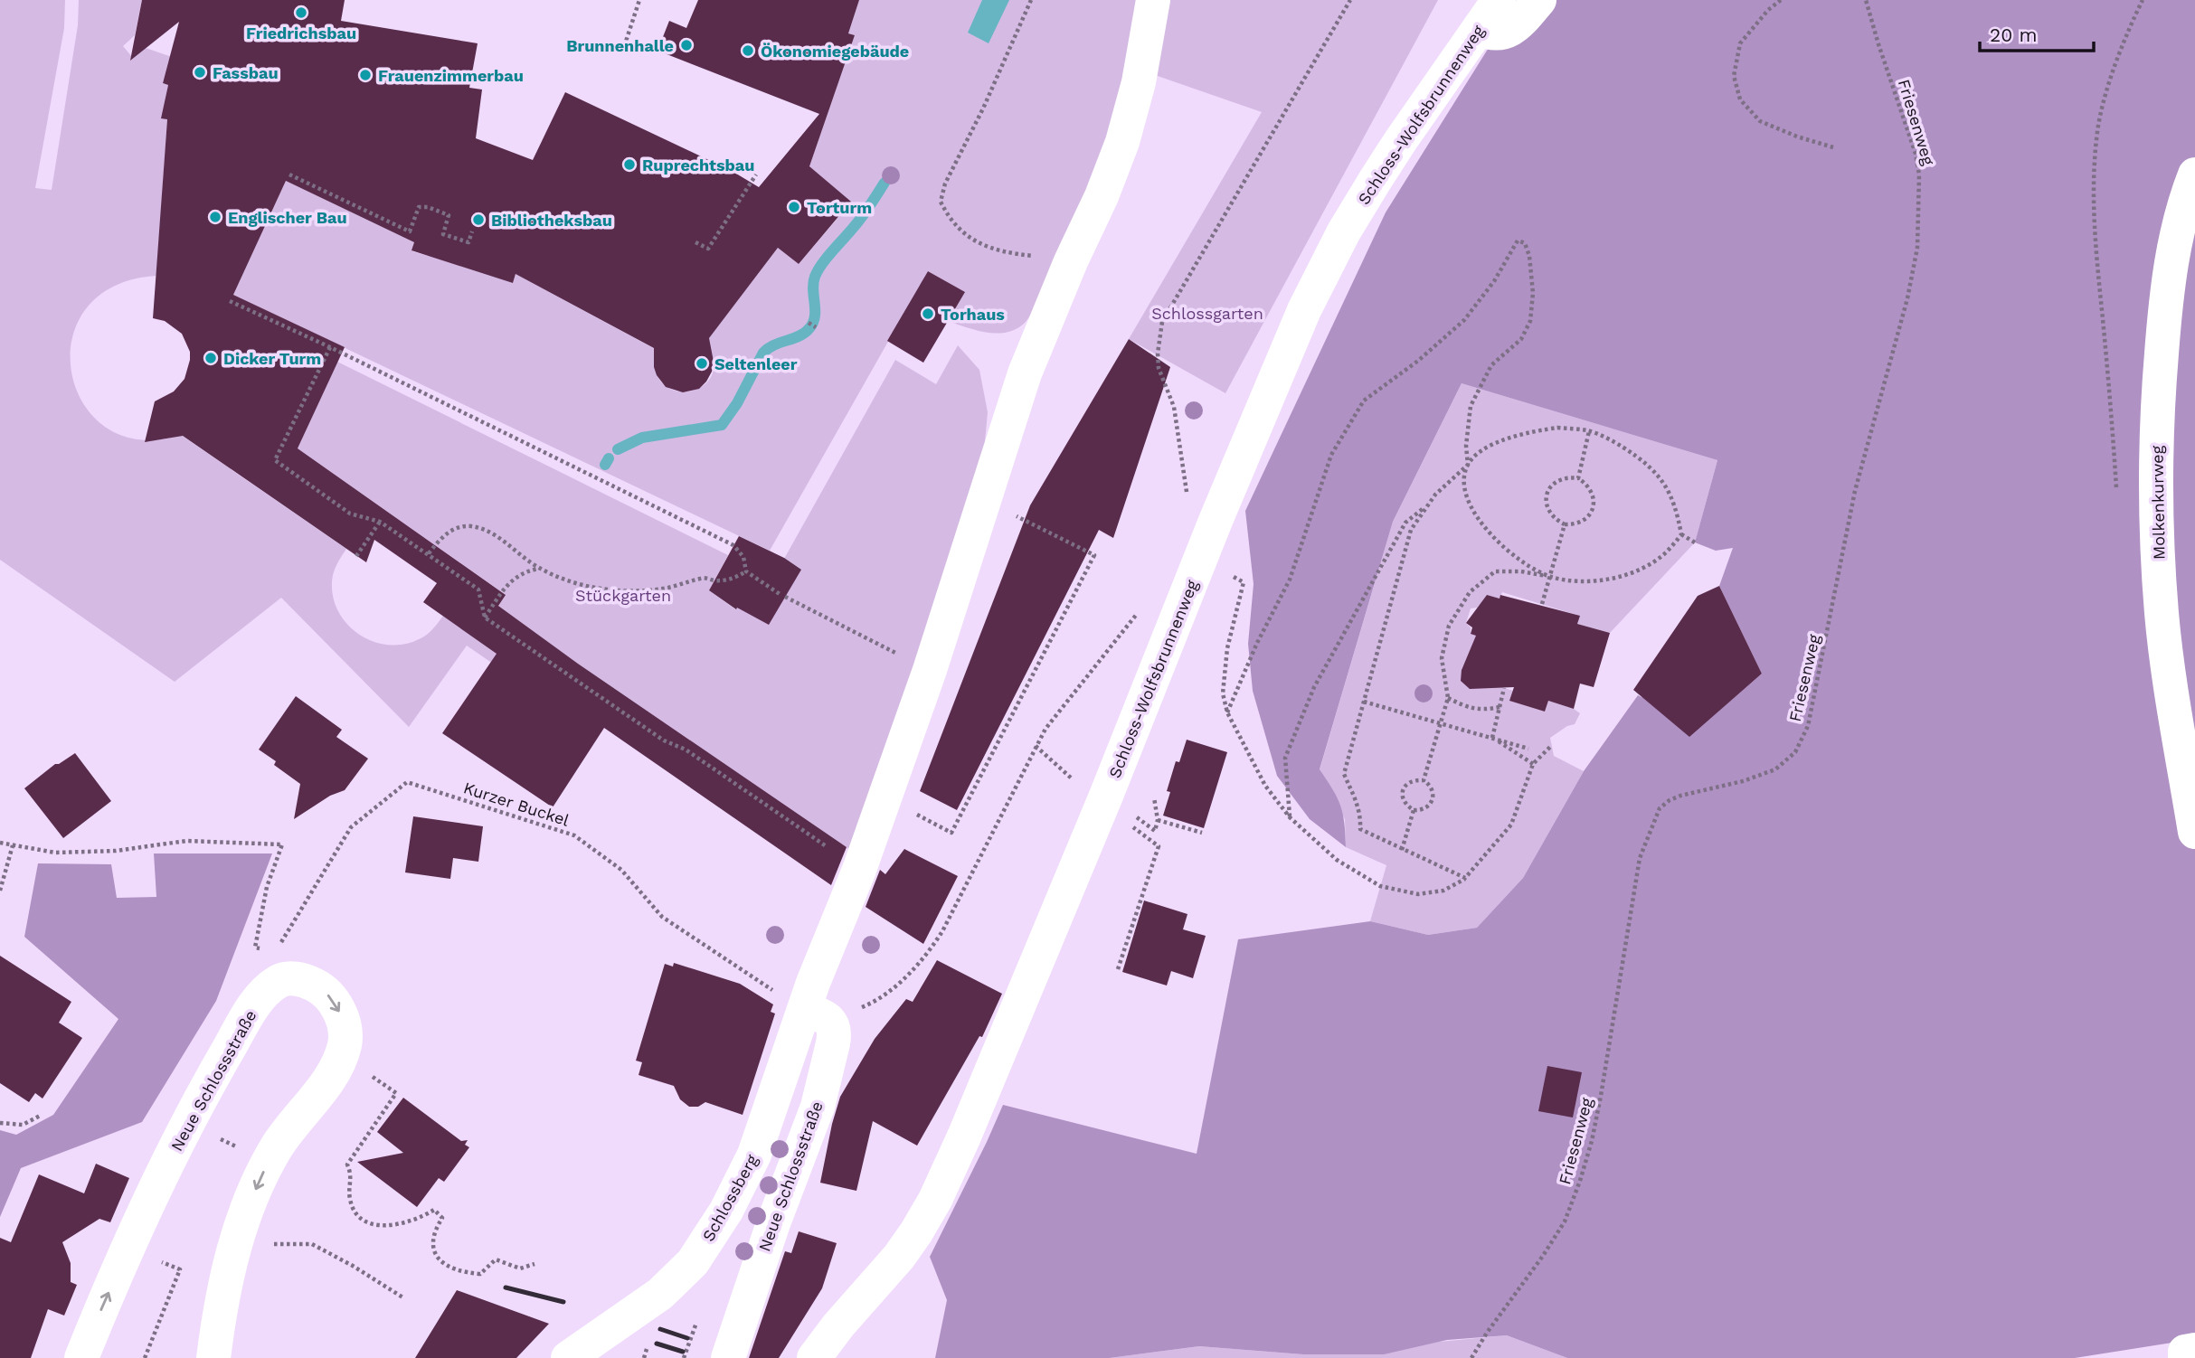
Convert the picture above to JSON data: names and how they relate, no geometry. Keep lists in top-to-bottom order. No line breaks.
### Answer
{"streets":{"street":["Schloss-Wolfsbrunnenweg","Molkenkurweg","Neue Schlossstraße","Schlossberg"],"path":["Friesenweg","Kurzer Buckel"]},"crossings":[["Kurzer Buckel","Neue Schlossstraße"],["Kurzer Buckel","Schlossberg"],["Neue Schlossstraße","Schlossberg"]],"parks":["Schlossgarten","Stückgarten"],"places":["Friedrichsbau","Brunnenhalle","Ökonomiegebäude","Fassbau","Frauenzimmerbau","Ruprechtsbau","Torturm","Englischer Bau","Bibliotheksbau","Torhaus","Dicker Turm","Seltenleer"],"scale_bar":"20 m"}
